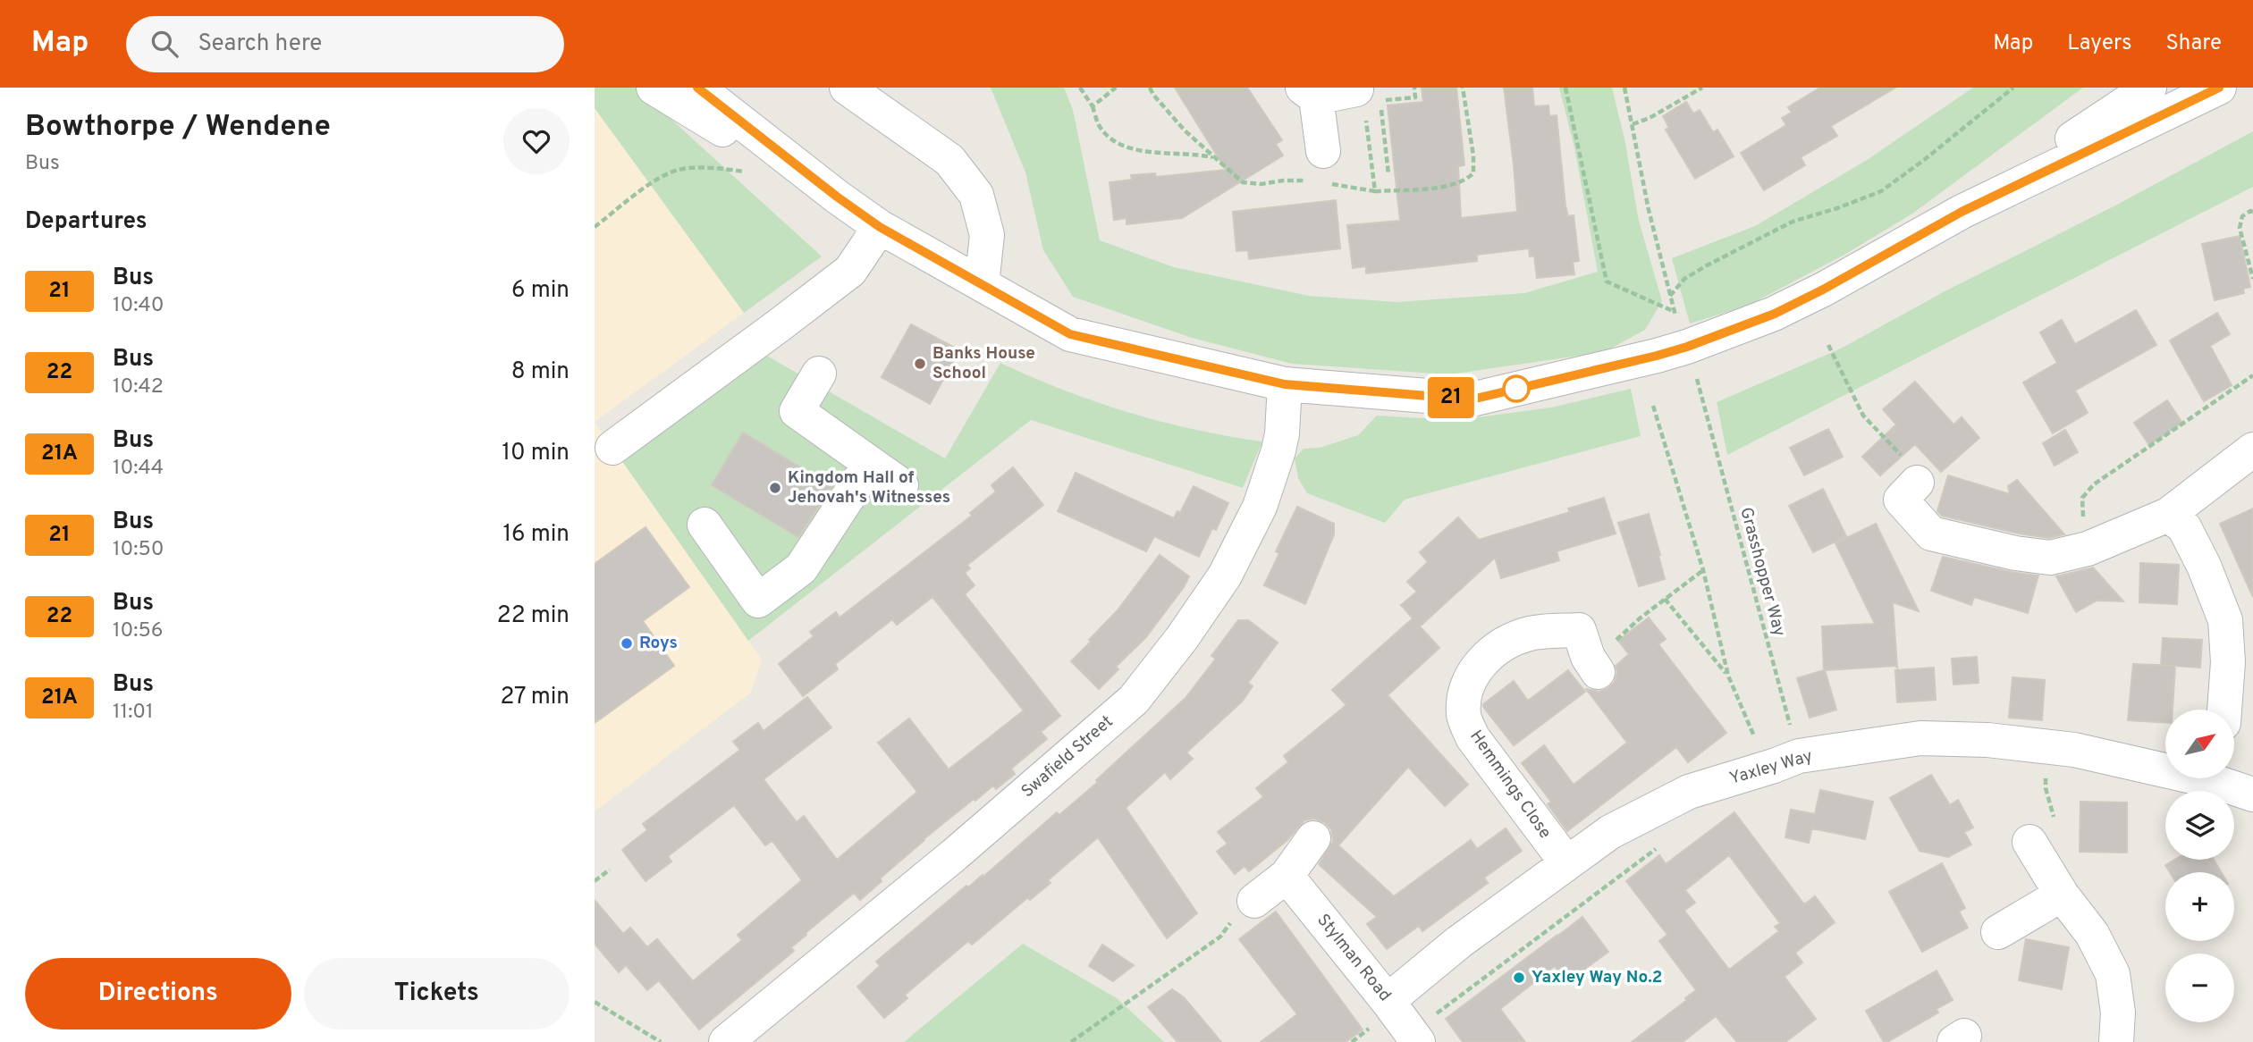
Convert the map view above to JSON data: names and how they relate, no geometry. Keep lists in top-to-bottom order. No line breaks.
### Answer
{"streets":{"street":["Swafield Street","Yaxley Way","Hemmings Close","Stylman Road"],"path":["Grasshopper Way"]},"crossings":[["Grasshopper Way","Yaxley Way"],["Yaxley Way","Hemmings Close"],["Yaxley Way","Stylman Road"]],"places":["Banks House School","Kingdom Hall of Jehovah's Witnesses","Roys","Yaxley Way No.2"],"lines":["bus line 21"],"north":"top right","page":{"header":"Map","search":"Search here","nav":["Map","Layers","Share"],"heading":[["Bowthorpe / Wendene","Bus"],"Departures"],"on_map":"21","list":[{"mark":"21","name":"Bus","note":"10:40","value":"6 min"},{"mark":"22","name":"Bus","note":"10:42","value":"8 min"},{"mark":"21A","name":"Bus","note":"10:44","value":"10 min"},{"mark":"21","name":"Bus","note":"10:50","value":"16 min"},{"mark":"22","name":"Bus","note":"10:56","value":"22 min"},{"mark":"21A","name":"Bus","note":"11:01","value":"27 min"}],"map_buttons":["+","−"],"buttons":["Directions","Tickets"]}}
